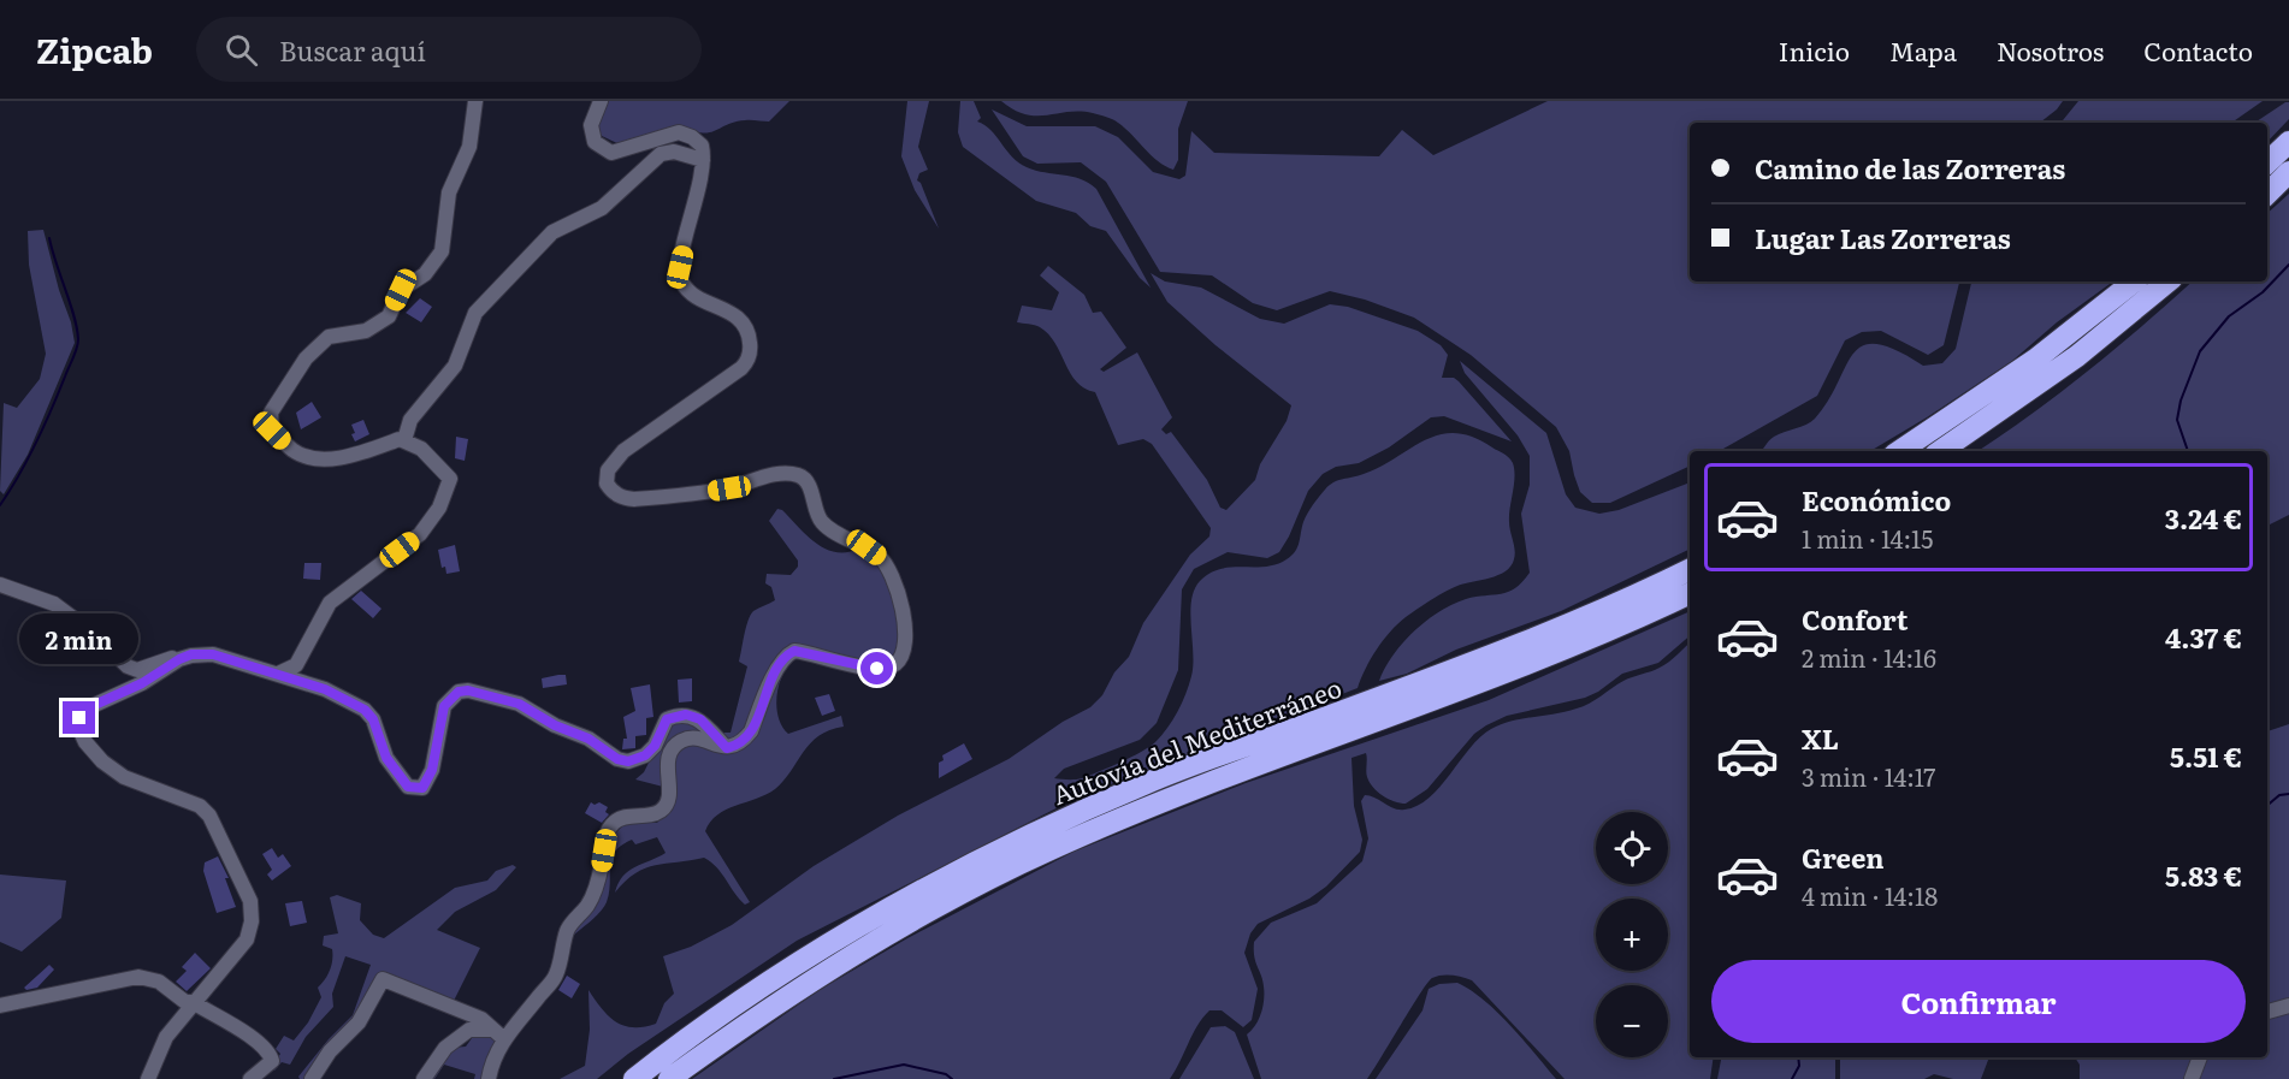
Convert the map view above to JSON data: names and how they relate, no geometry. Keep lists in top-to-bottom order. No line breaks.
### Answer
{"streets":{"highway":["Autovía del Mediterráneo"]},"page":{"header":"Zipcab","search":"Buscar aquí","nav":["Inicio","Mapa","Nosotros","Contacto"],"banner":["Camino de las Zorreras","Lugar Las Zorreras"],"list":[{"name":"Económico","note":"1 min · 14:15","value":"3.24 €"},{"name":"Confort","note":"2 min · 14:16","value":"4.37 €"},{"name":"XL","note":"3 min · 14:17","value":"5.51 €"},{"name":"Green","note":"4 min · 14:18","value":"5.83 €"}],"bubble":"2 min","map_buttons":["+","−"],"buttons":"Confirmar"}}
